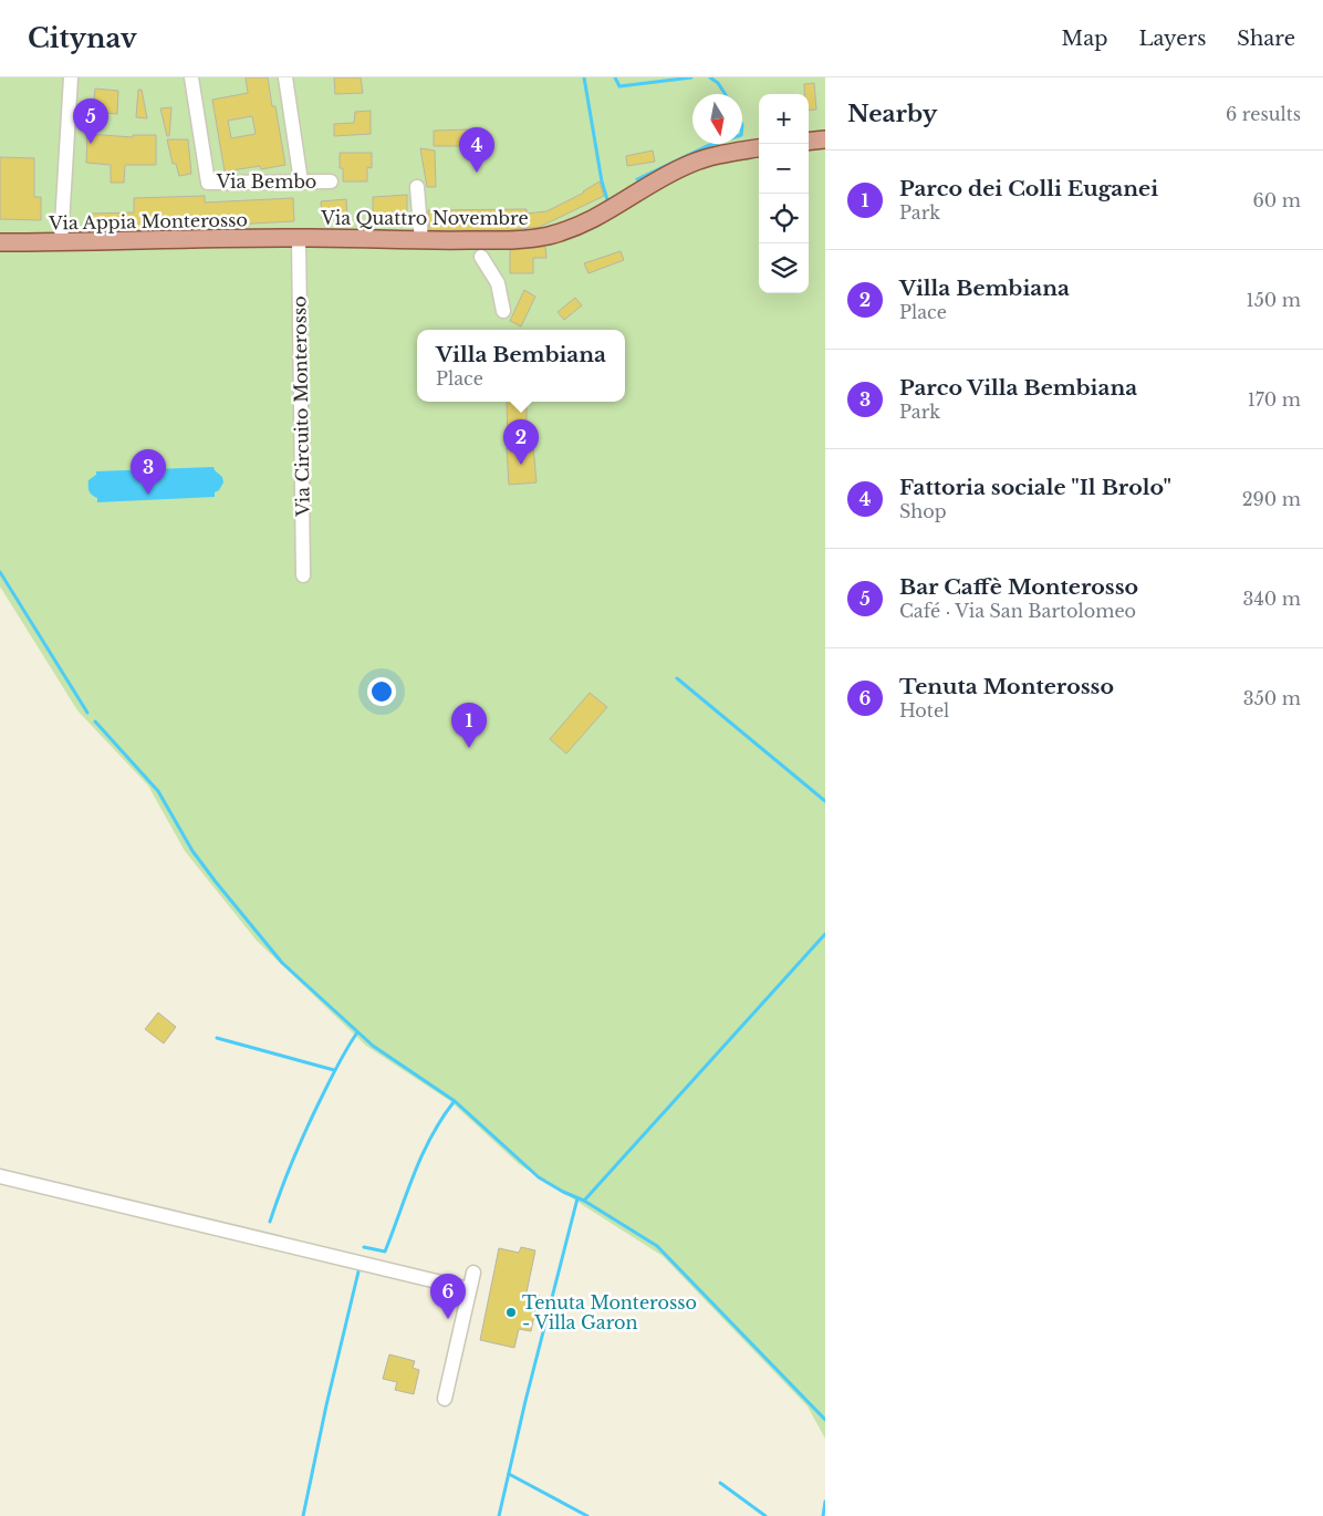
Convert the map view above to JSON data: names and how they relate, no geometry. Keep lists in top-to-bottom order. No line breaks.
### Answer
{"streets":{"main road":["Via Quattro Novembre","Via Appia Monterosso"],"street":["Via Bembo","Via Circuito Monterosso"]},"crossings":[["Via Quattro Novembre","Via Appia Monterosso"],["Via Quattro Novembre","Via Circuito Monterosso"],["Via Appia Monterosso","Via Circuito Monterosso"]],"places":["Tenuta Monterosso - Villa Garon"],"north":"bottom","page":{"header":"Citynav","nav":["Map","Layers","Share"],"heading":["Nearby","6 results"],"map_buttons":["+","−"],"pins":["5","4","2","3","1","6"],"list":[{"mark":"1","name":"Parco dei Colli Euganei","note":"Park","value":"60 m"},{"mark":"2","name":"Villa Bembiana","note":"Place","value":"150 m"},{"mark":"3","name":"Parco Villa Bembiana","note":"Park","value":"170 m"},{"mark":"4","name":"Fattoria sociale \"Il Brolo\"","note":"Shop","value":"290 m"},{"mark":"5","name":"Bar Caffè Monterosso","note":"Café · Via San Bartolomeo","value":"340 m"},{"mark":"6","name":"Tenuta Monterosso","note":"Hotel","value":"350 m"}],"popup":["Villa Bembiana","Place"]}}
